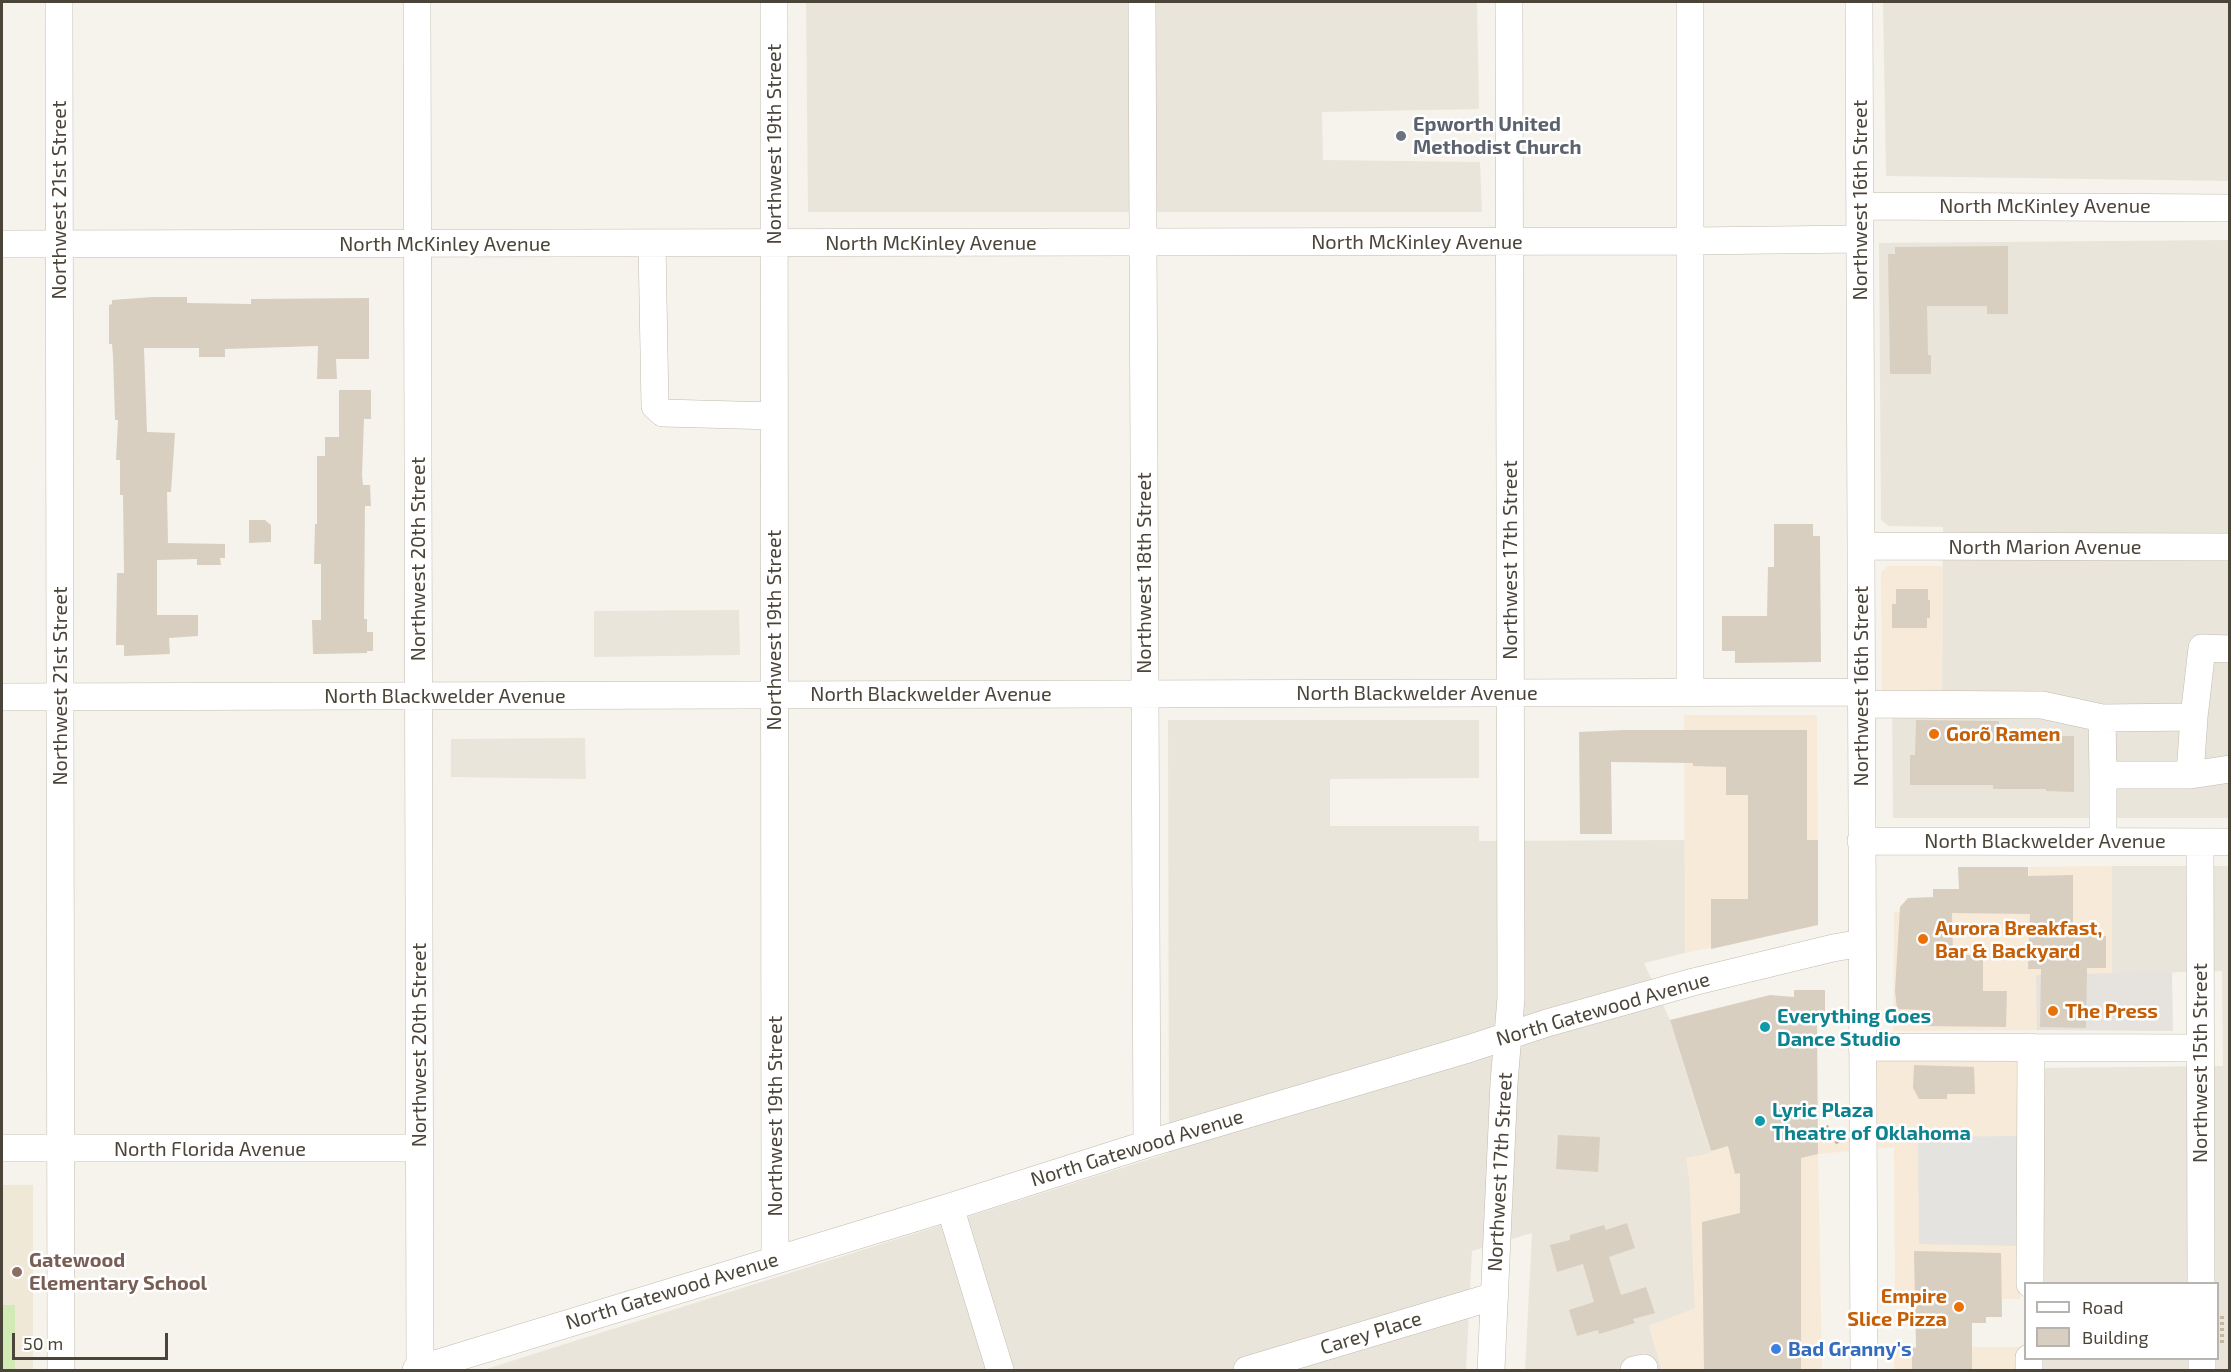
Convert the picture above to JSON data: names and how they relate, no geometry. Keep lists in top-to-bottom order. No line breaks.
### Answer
{"streets":{"street":["Northwest 19th Street","Northwest 21st Street","Northwest 16th Street","North McKinley Avenue","North Marion Avenue","Northwest 20th Street","Northwest 17th Street","Northwest 18th Street","North Blackwelder Avenue","North Gatewood Avenue","Northwest 15th Street","North Florida Avenue","Carey Place"]},"crossings":[["Northwest 19th Street","North McKinley Avenue"],["Northwest 19th Street","North Blackwelder Avenue"],["Northwest 19th Street","North Gatewood Avenue"],["Northwest 21st Street","North McKinley Avenue"],["Northwest 21st Street","North Blackwelder Avenue"],["Northwest 21st Street","North Florida Avenue"],["Northwest 16th Street","North McKinley Avenue"],["Northwest 16th Street","North Marion Avenue"],["Northwest 16th Street","North Blackwelder Avenue"],["Northwest 16th Street","North Gatewood Avenue"],["North McKinley Avenue","Northwest 20th Street"],["North McKinley Avenue","Northwest 17th Street"],["North McKinley Avenue","Northwest 18th Street"],["Northwest 20th Street","North Blackwelder Avenue"],["Northwest 20th Street","North Gatewood Avenue"],["Northwest 20th Street","North Florida Avenue"],["Northwest 17th Street","North Blackwelder Avenue"],["Northwest 17th Street","North Gatewood Avenue"],["Northwest 17th Street","Carey Place"],["Northwest 18th Street","North Blackwelder Avenue"],["Northwest 18th Street","North Gatewood Avenue"],["North Blackwelder Avenue","Northwest 15th Street"]],"places":["Epworth United Methodist Church","Gorõ Ramen","Aurora Breakfast, Bar & Backyard","The Press","Everything Goes Dance Studio","Lyric Plaza Theatre of Oklahoma","Gatewood Elementary School","Empire Slice Pizza","Bad Granny's"],"legend":["Road","Building"],"scale_bar":"50 m"}
